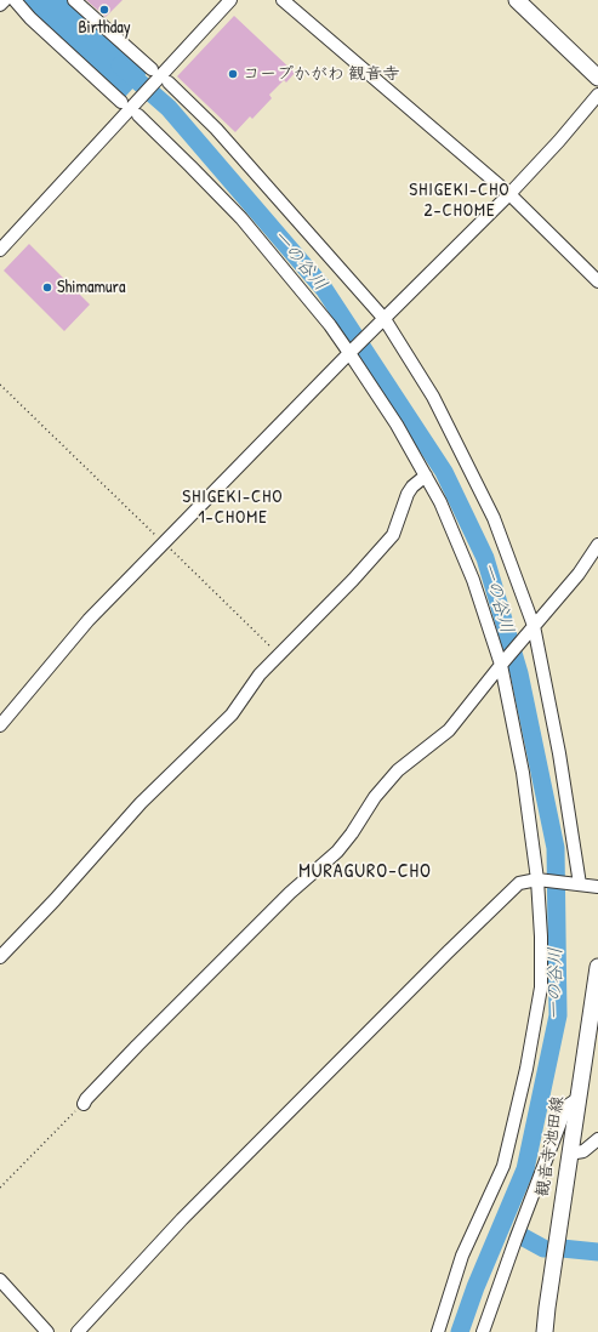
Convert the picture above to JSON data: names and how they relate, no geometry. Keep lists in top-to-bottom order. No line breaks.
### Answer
{"streets":{"main road":["観音寺池田線"]},"districts":["SHIGEKI-CHO 2-CHOME","SHIGEKI-CHO 1-CHOME","MURAGURO-CHO"],"water":["一の谷川"],"places":["Birthday","コープかがわ 観音寺","Shimamura"]}
